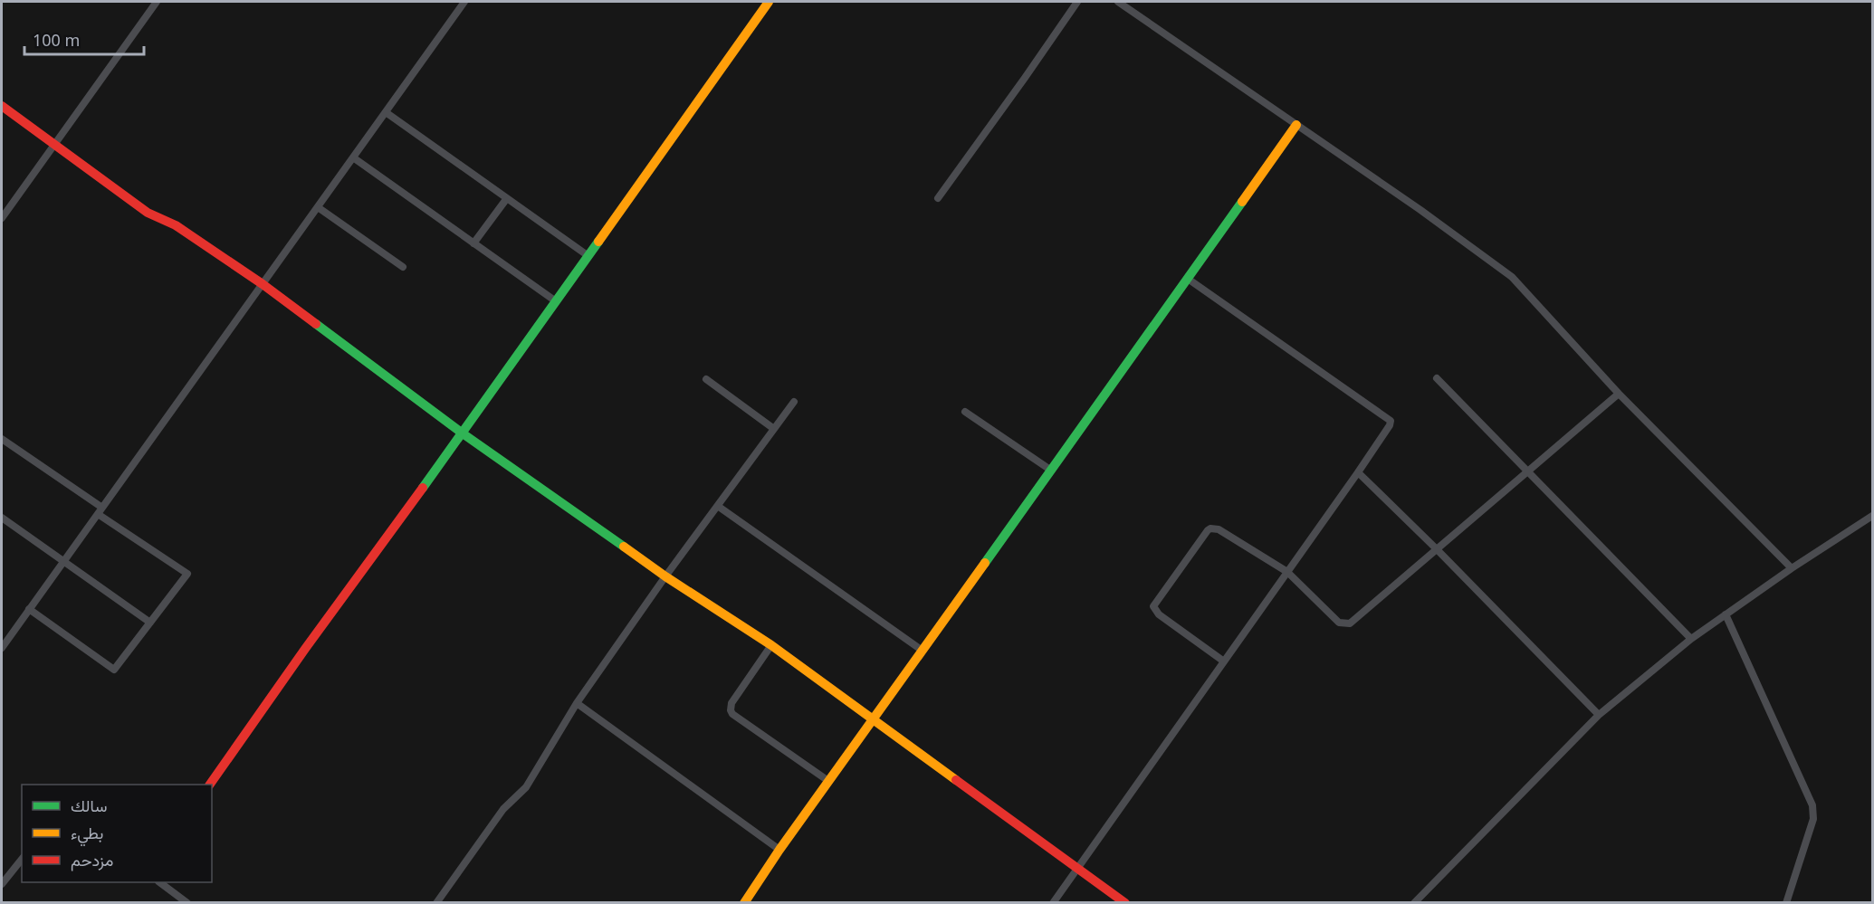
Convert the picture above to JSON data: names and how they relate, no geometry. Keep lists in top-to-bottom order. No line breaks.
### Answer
{"legend":["سالك","بطيء","مزدحم"],"scale_bar":"100 m"}
